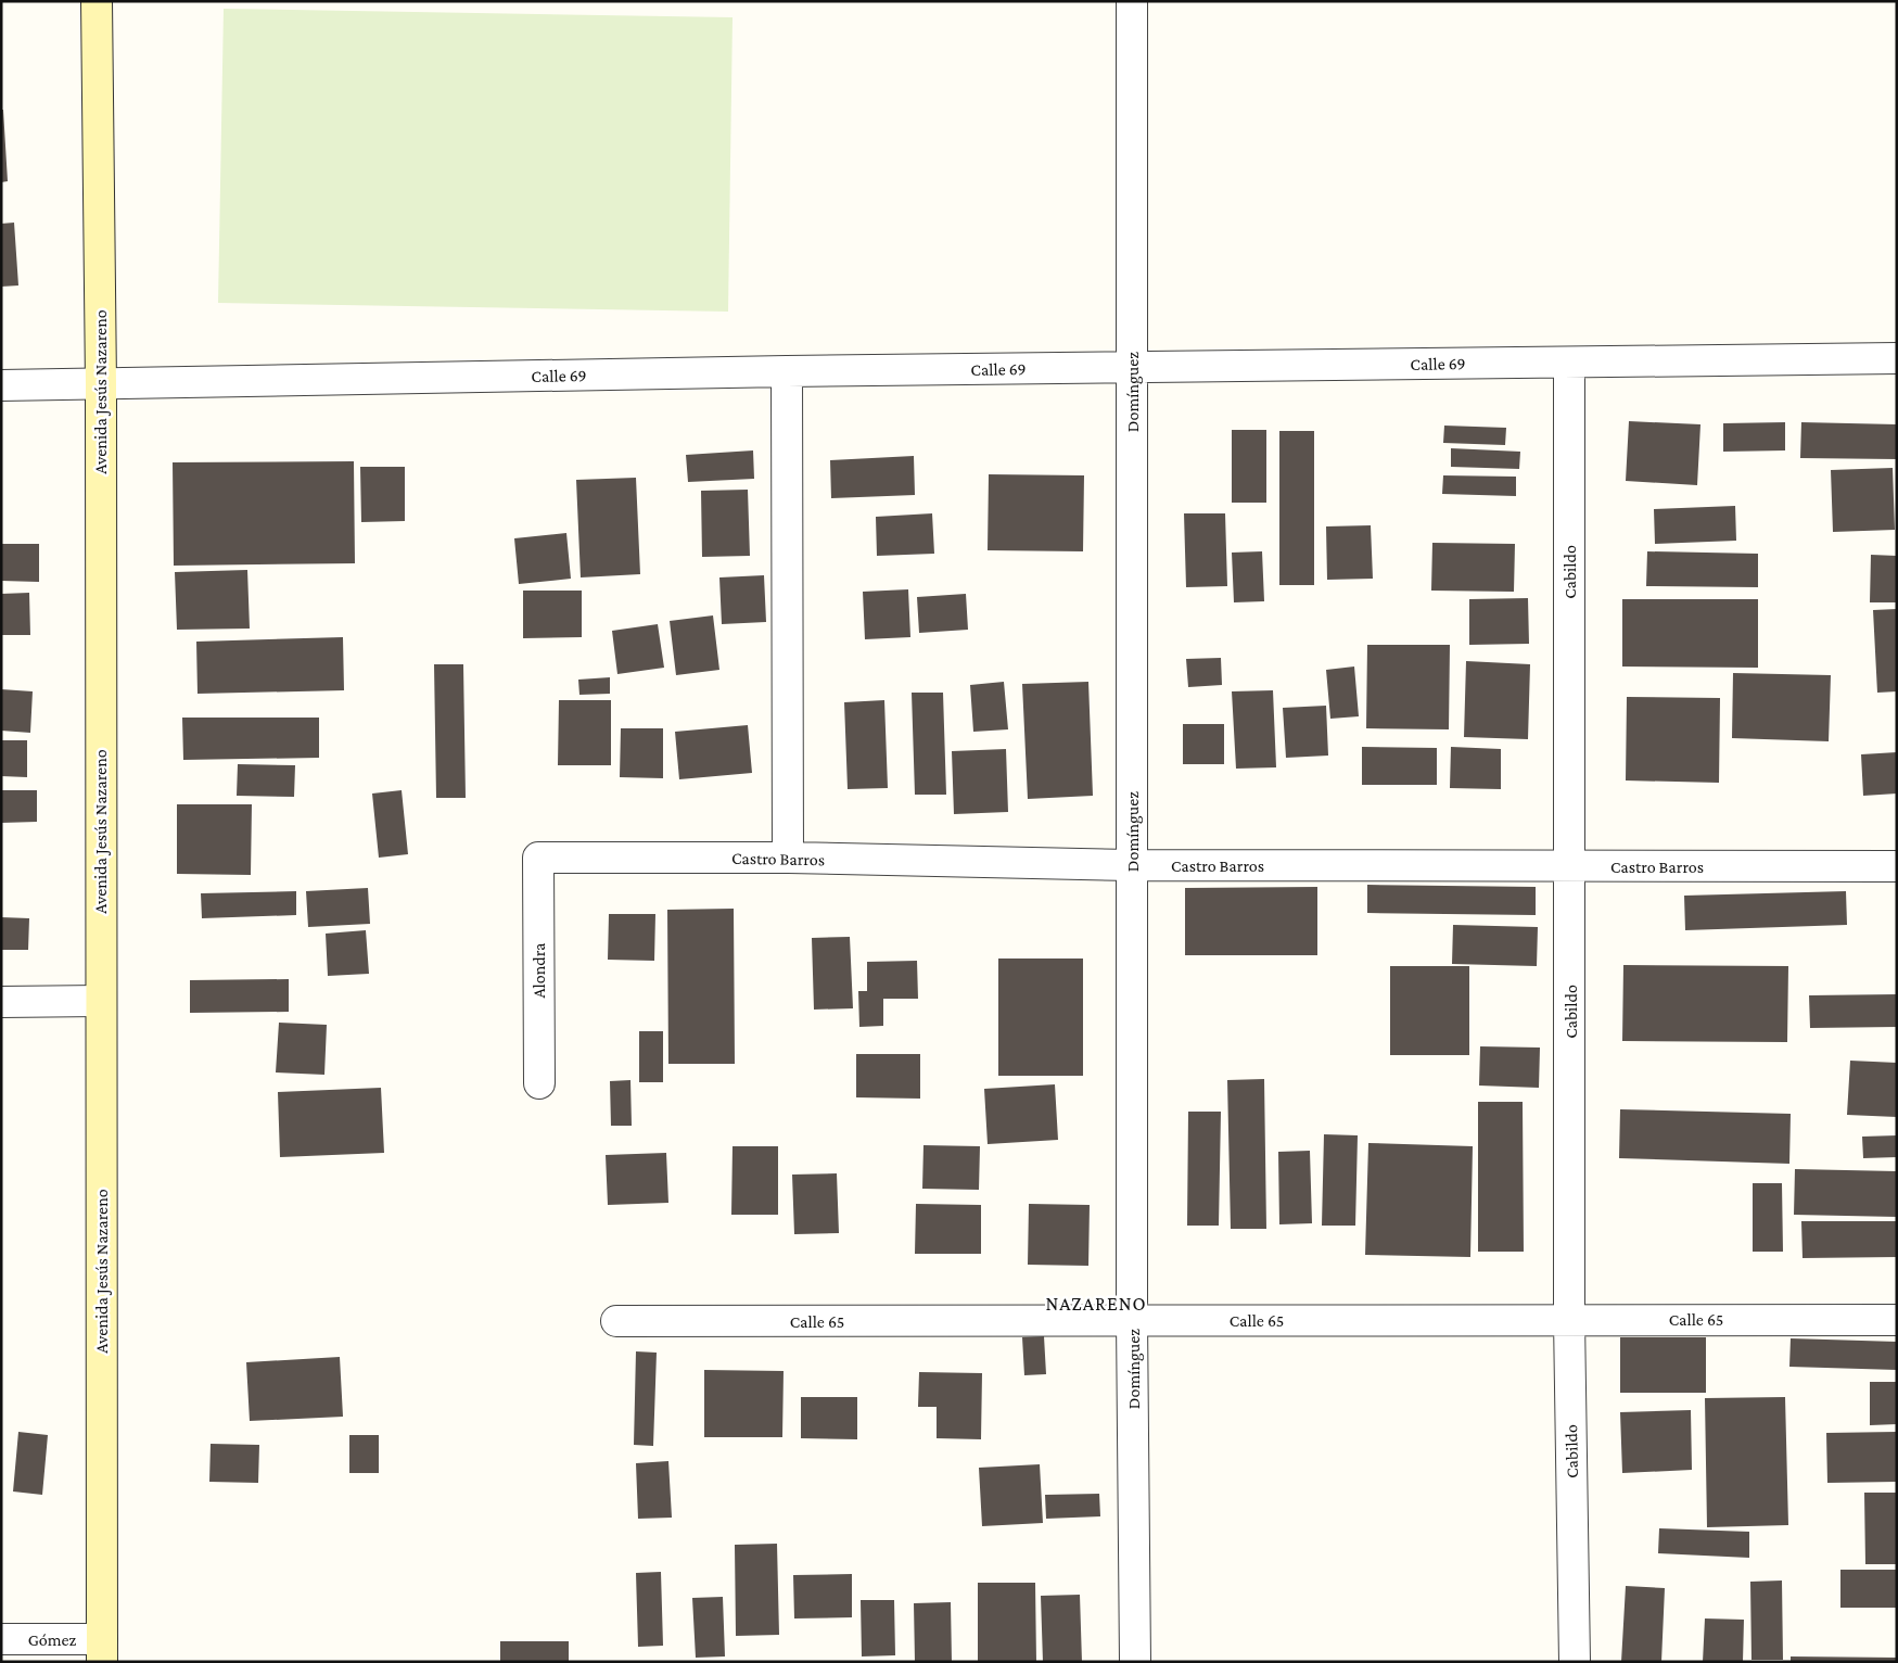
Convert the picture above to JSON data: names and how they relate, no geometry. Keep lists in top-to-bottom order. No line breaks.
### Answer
{"streets":{"main road":["Avenida Jesús Nazareno"],"street":["Calle 69","Domínguez","Cabildo","Castro Barros","Alondra","Calle 65","Gómez"]},"crossings":[["Calle 69","Avenida Jesús Nazareno"],["Calle 69","Domínguez"],["Calle 69","Cabildo"],["Avenida Jesús Nazareno","Gómez"],["Domínguez","Castro Barros"],["Domínguez","Calle 65"],["Cabildo","Castro Barros"],["Cabildo","Calle 65"],["Castro Barros","Alondra"]],"districts":["NAZARENO"]}
